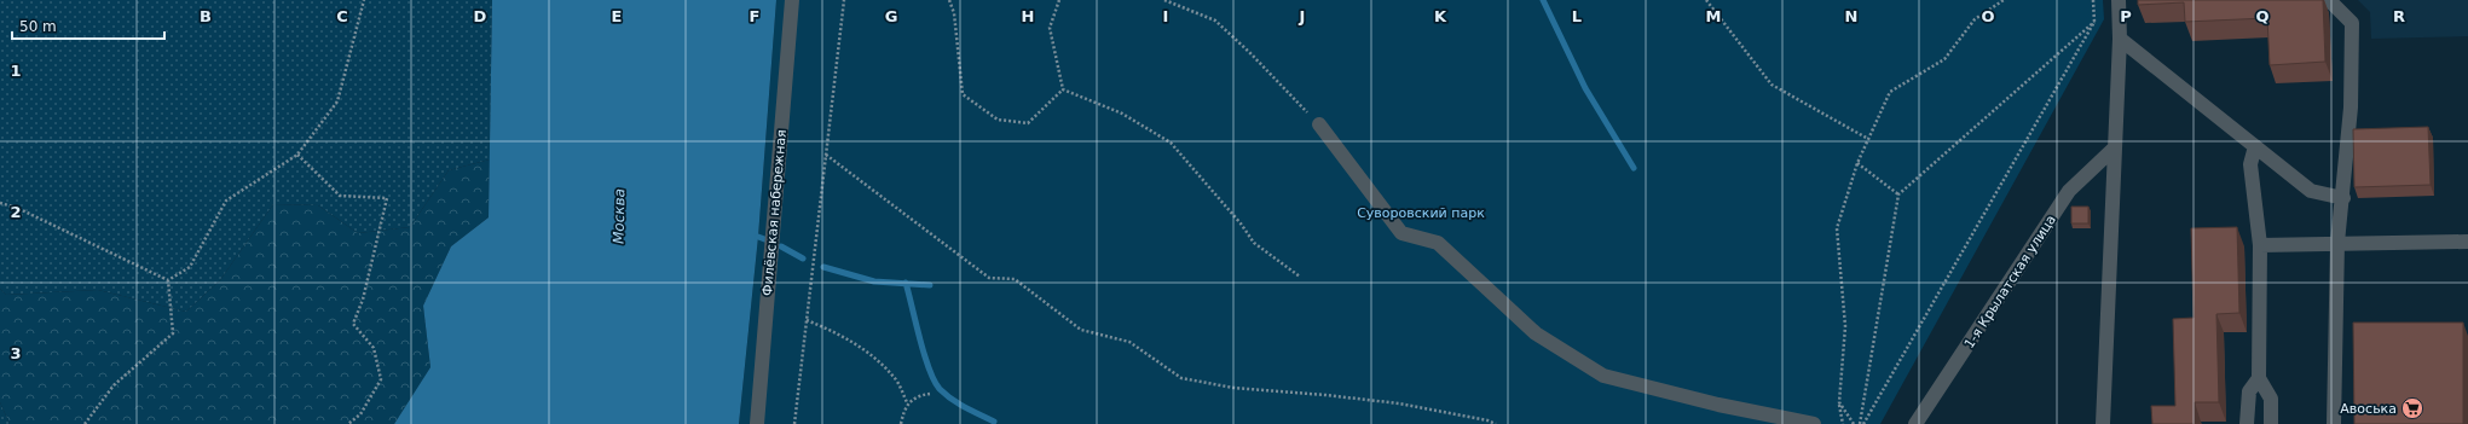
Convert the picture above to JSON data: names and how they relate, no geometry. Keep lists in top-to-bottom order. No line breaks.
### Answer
{"streets":{"street":["Филёвская набережная","1-я Крылатская улица"]},"water":["Москва"],"parks":["Суворовский парк"],"places":{"supermarket":["Авоська"]},"scale_bar":"50 m","grid":{"columns":["B","C","D","E","F","G","H","I","J","K","L","M","N","O","P","Q","R"],"rows":["1","2","3"]}}
